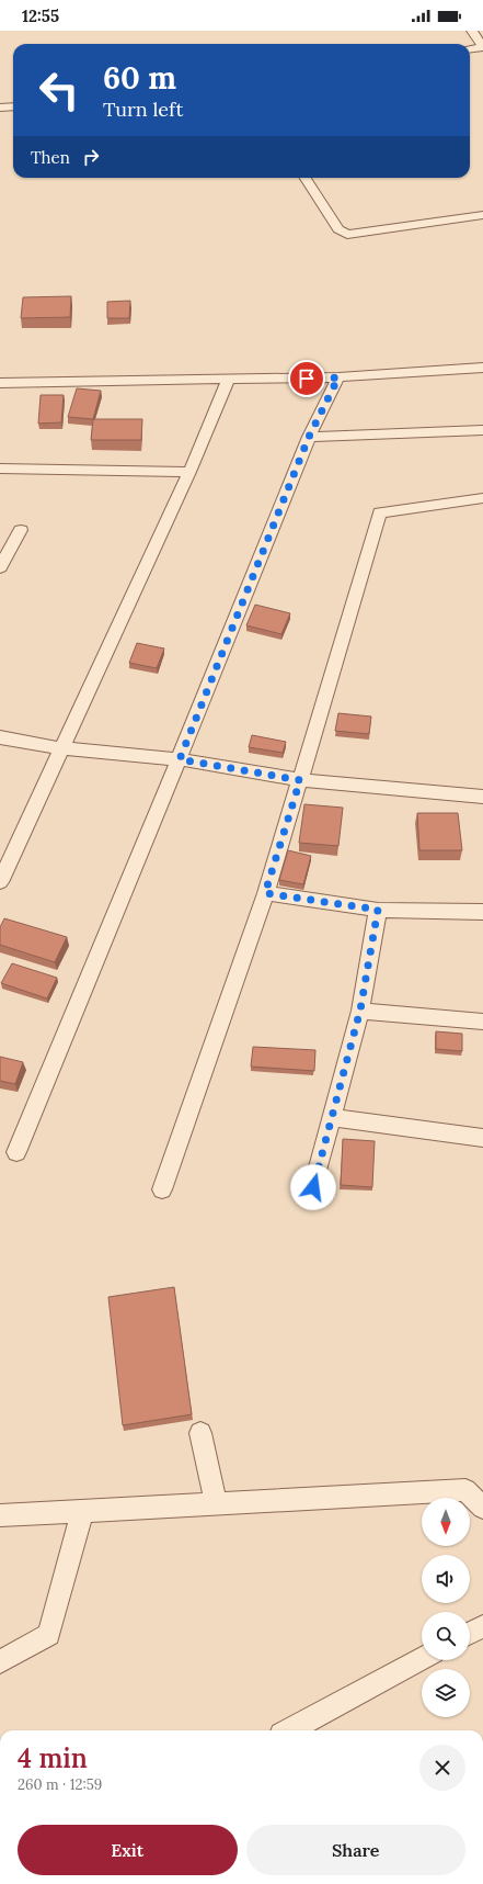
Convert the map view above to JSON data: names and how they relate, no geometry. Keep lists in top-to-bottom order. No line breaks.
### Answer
{"north":"bottom","page":{"status":"12:55","turn":["60 m","Turn left"],"then":"Then","heading":["4 min","260 m · 12:59"],"buttons":["Exit","Share"]}}
